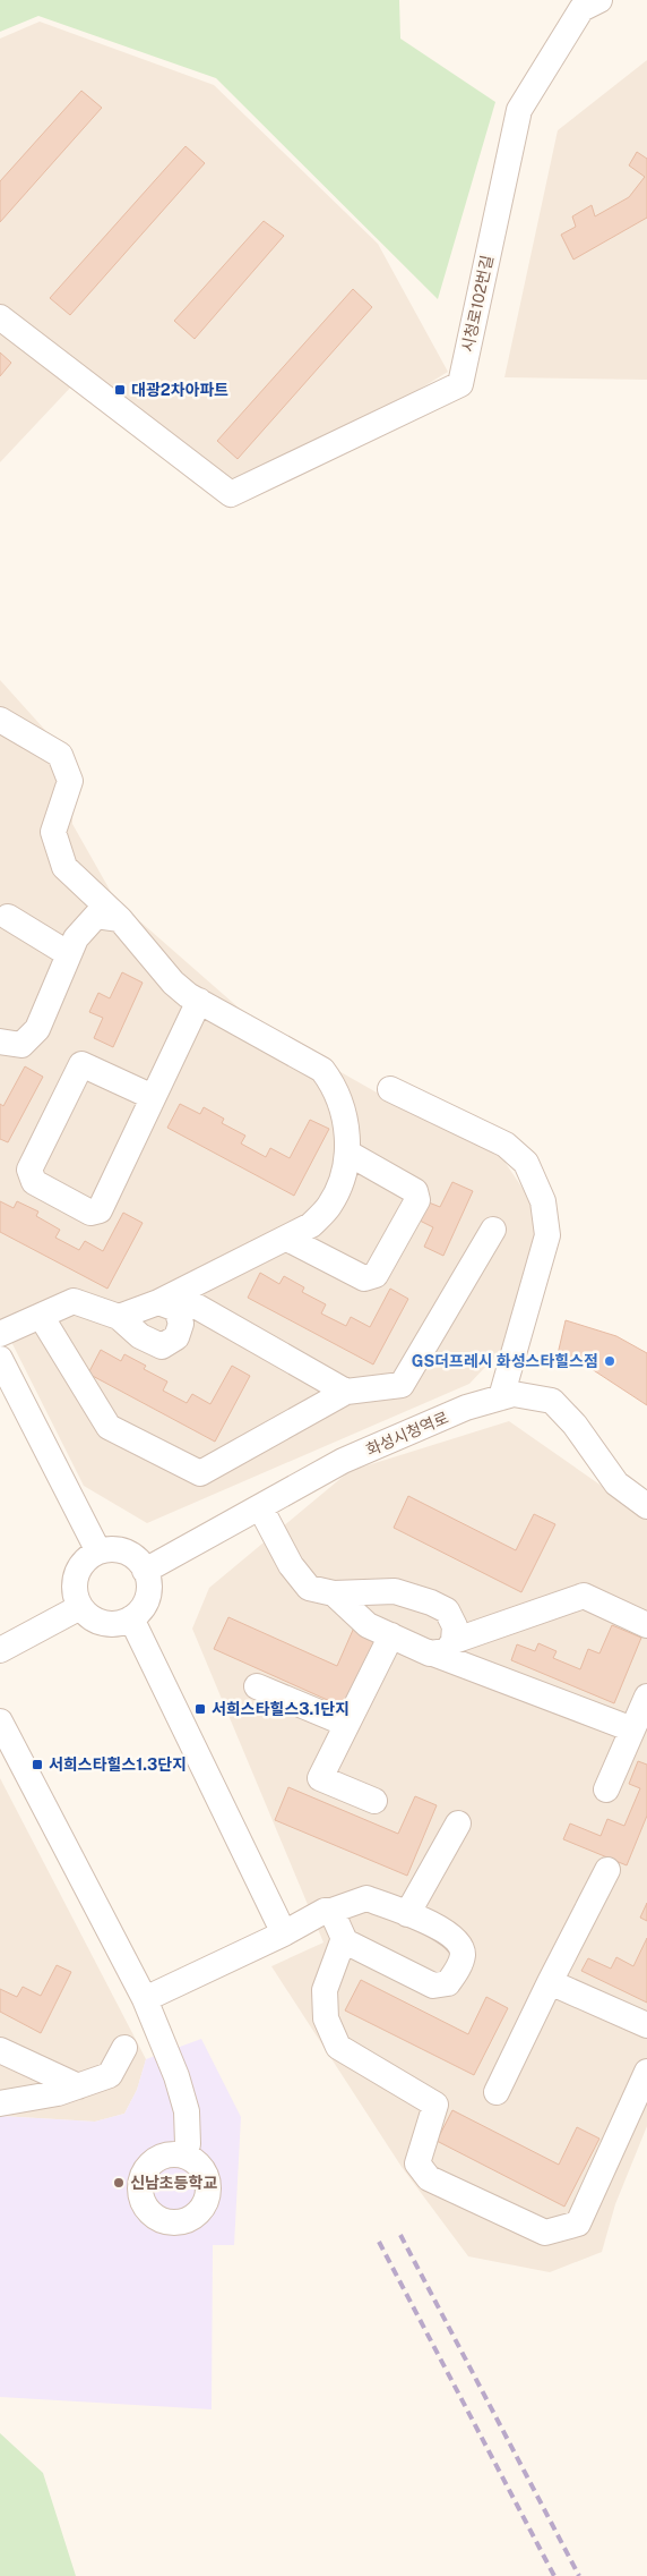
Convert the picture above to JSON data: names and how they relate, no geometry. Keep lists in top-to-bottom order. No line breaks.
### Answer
{"streets":{"street":["시청로102번길","화성시청역로"]},"places":{"transit":["대광2차아파트","서희스타힐스3.1단지","서희스타힐스1.3단지"],"other":["GS더프레시 화성스타힐스점","신남초등학교"]}}
